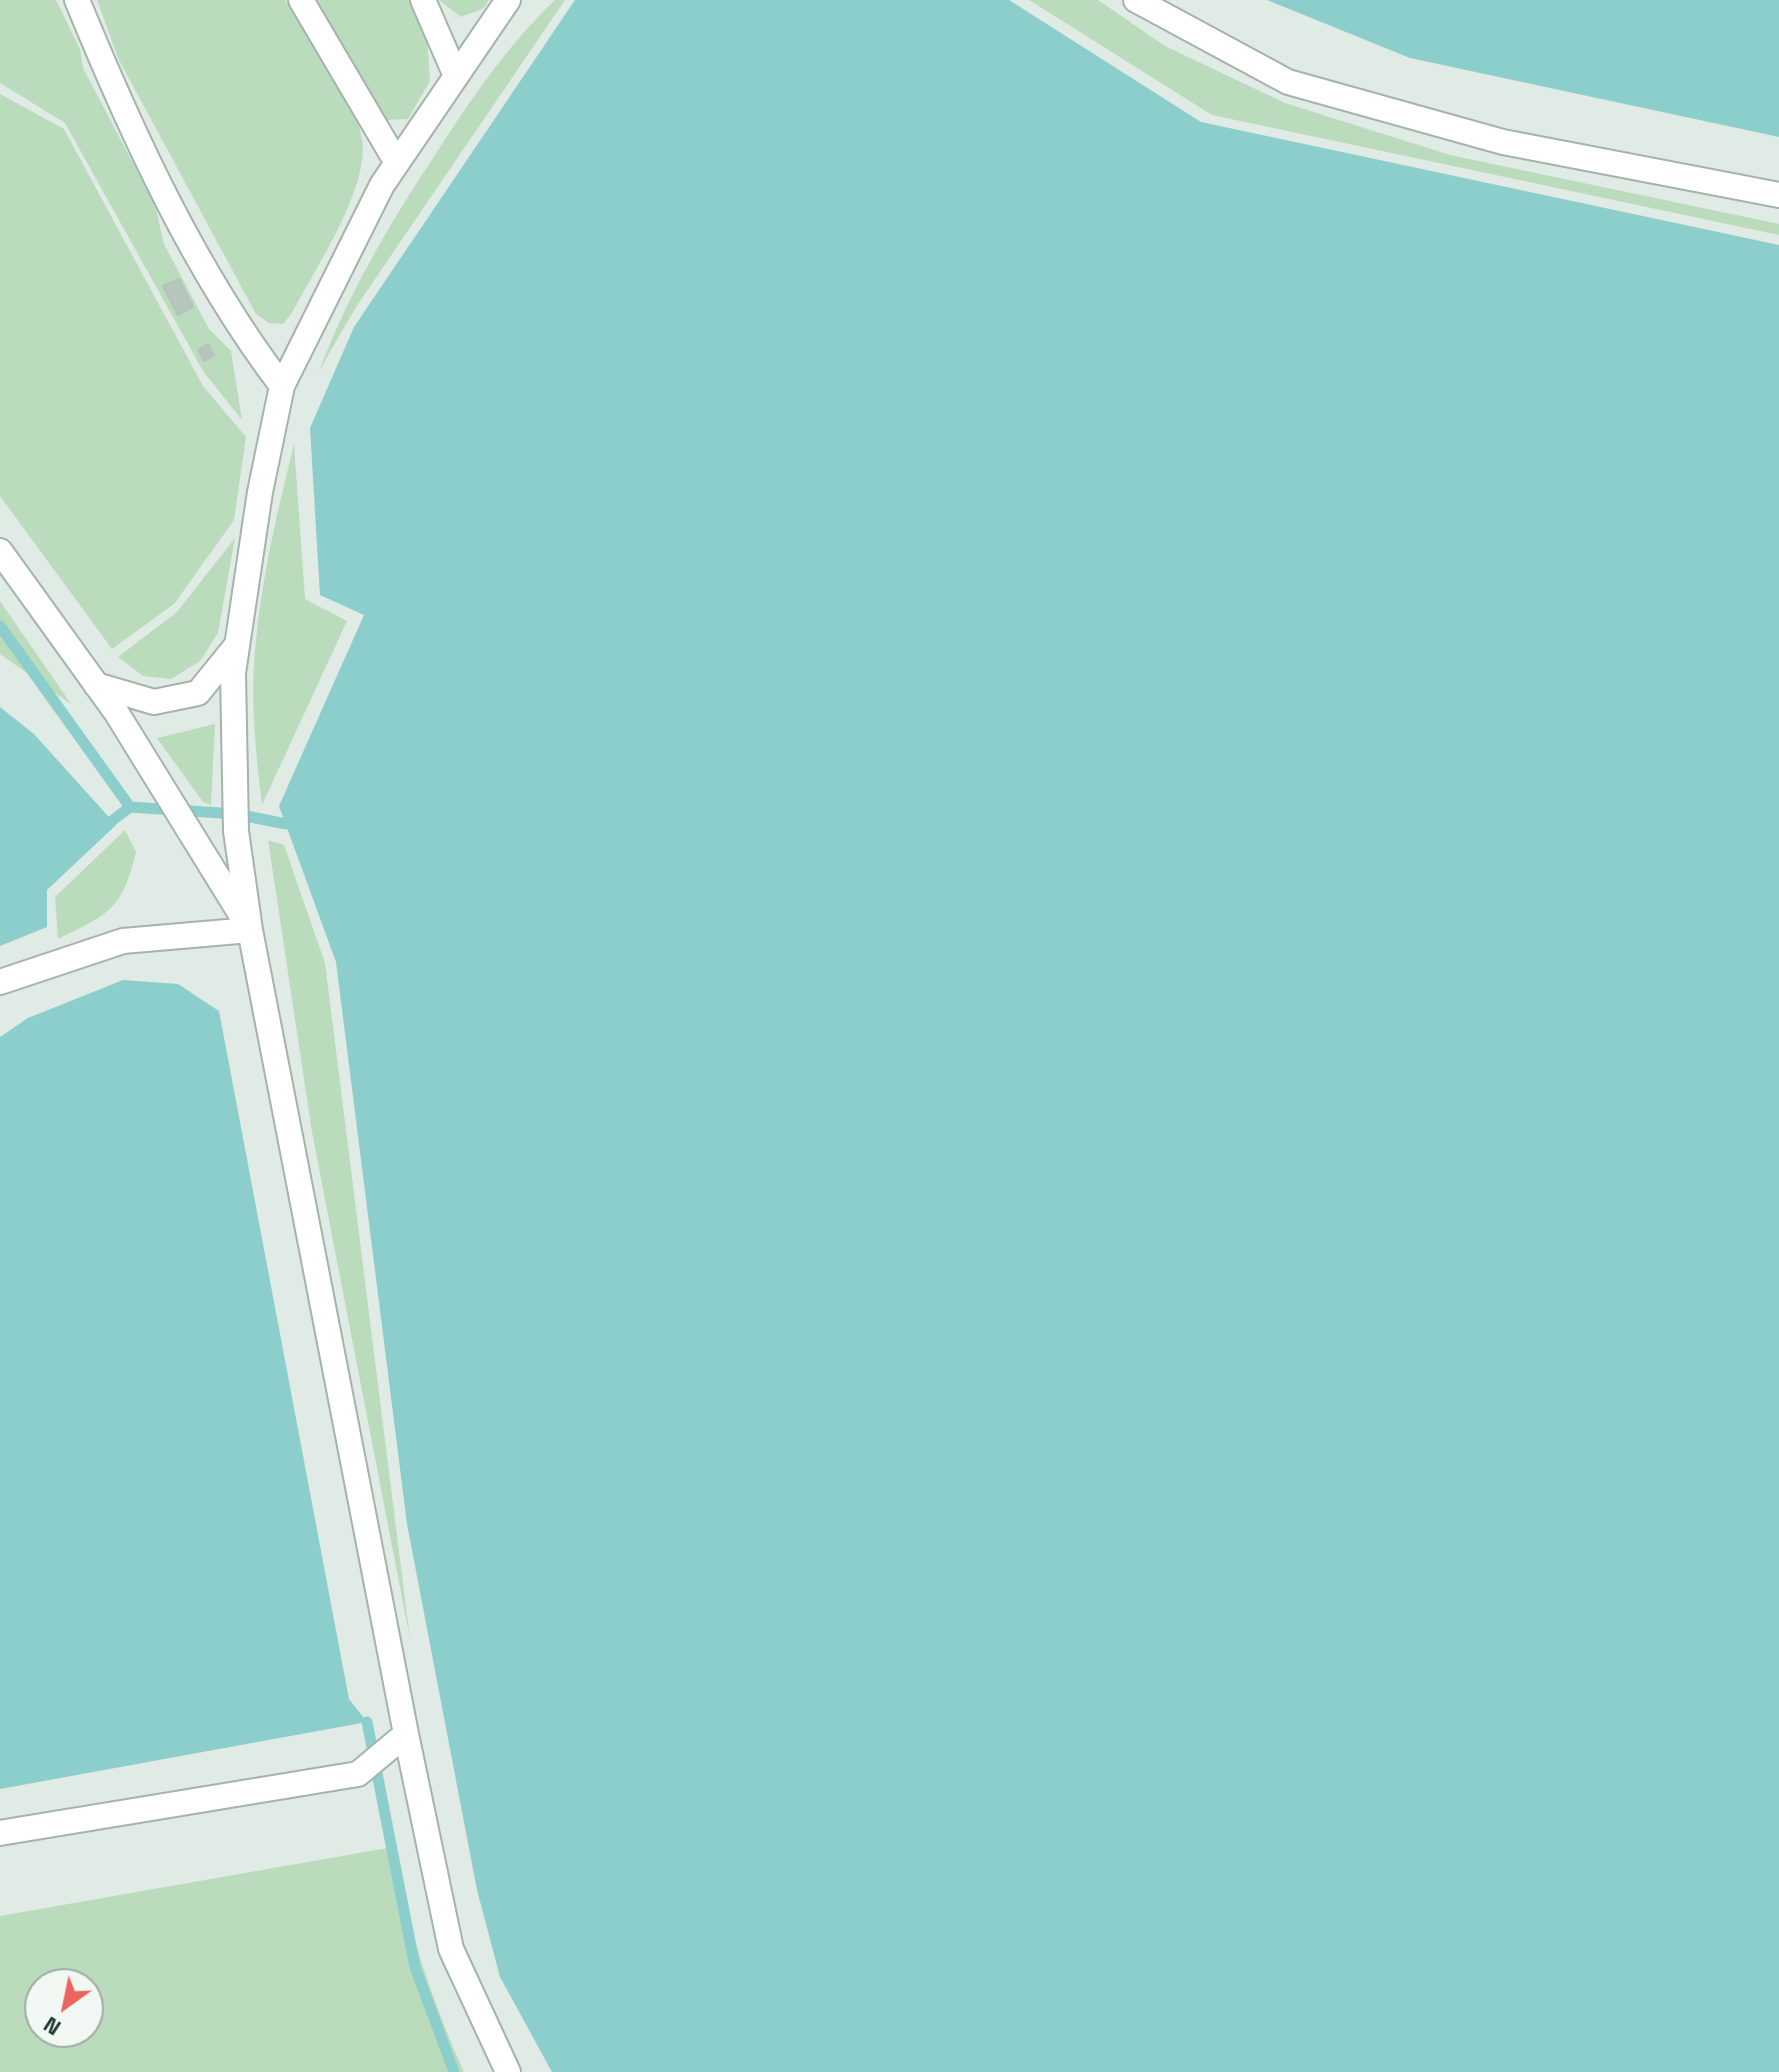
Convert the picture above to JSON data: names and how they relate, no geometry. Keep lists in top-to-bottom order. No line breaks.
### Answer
{"north":"bottom left"}
